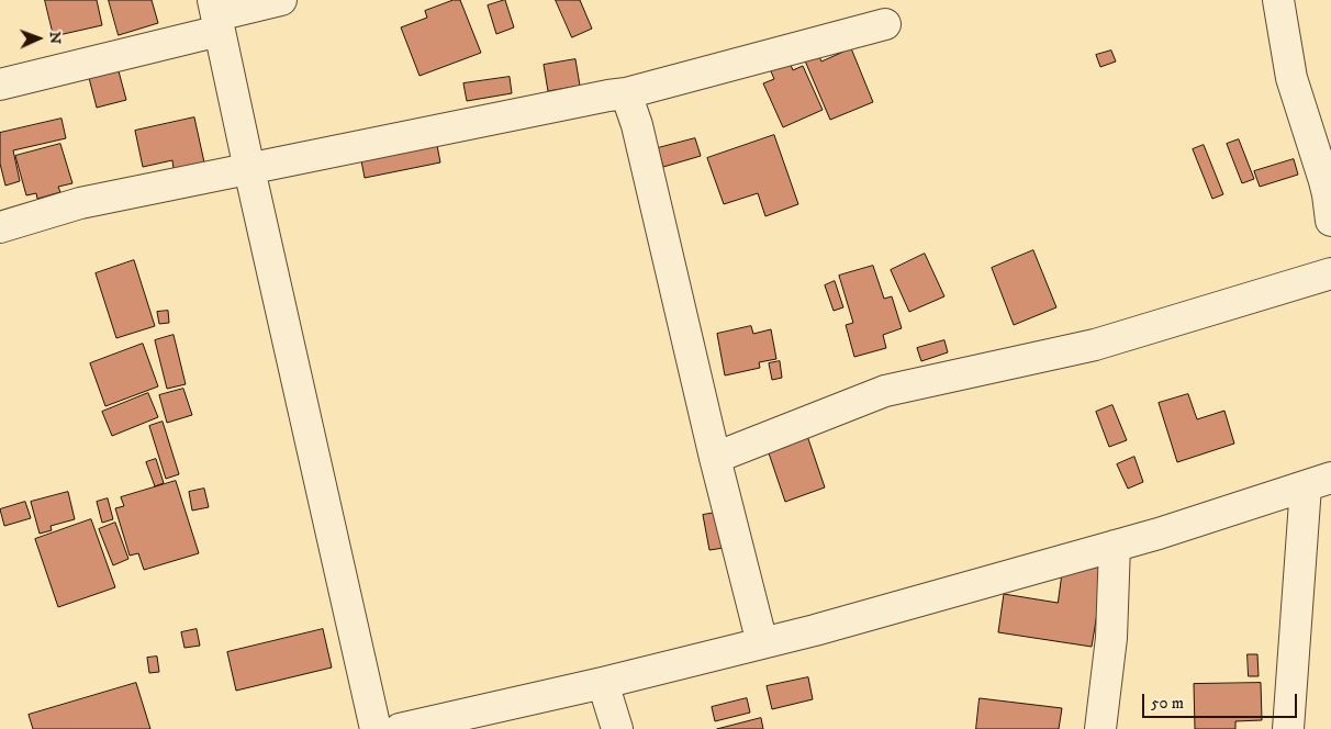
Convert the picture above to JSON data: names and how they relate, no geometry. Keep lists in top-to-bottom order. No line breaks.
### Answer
{"scale_bar":"50 m","north":"right"}
